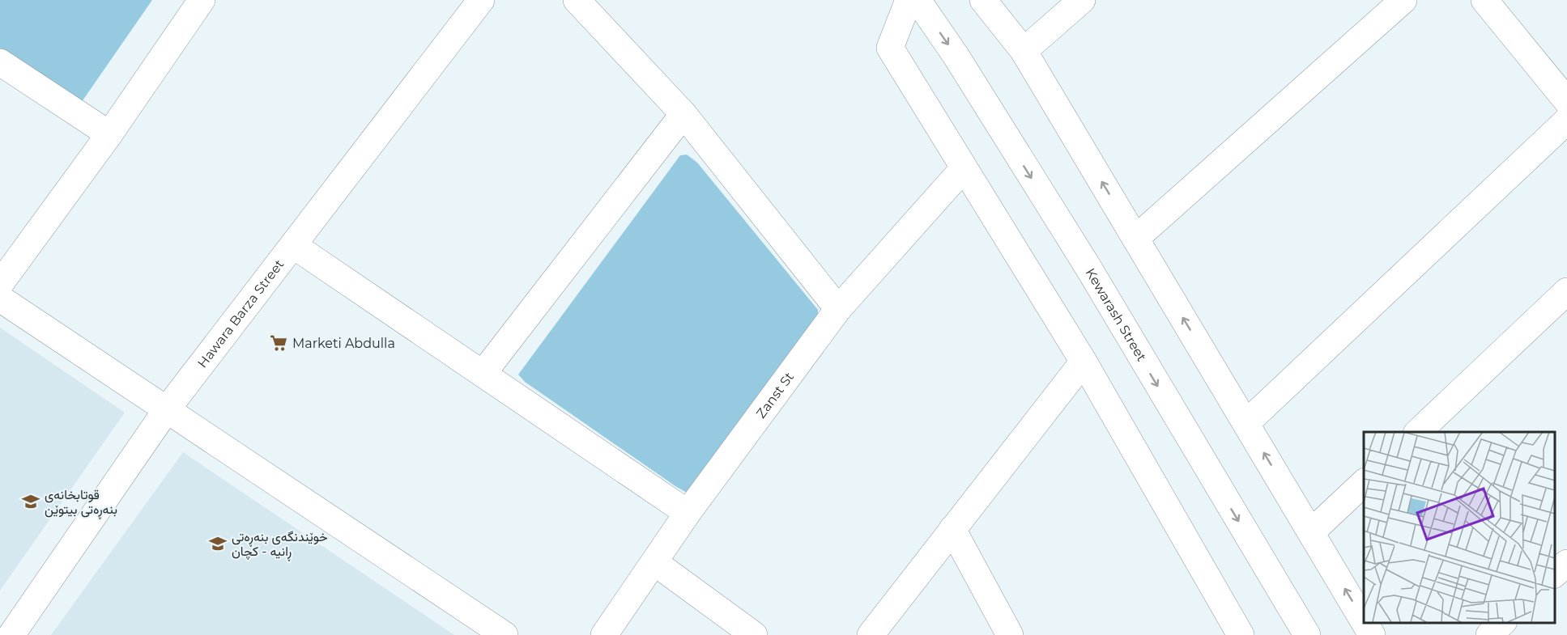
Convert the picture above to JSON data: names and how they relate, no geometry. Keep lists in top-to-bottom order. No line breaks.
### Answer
{"streets":{"street":["Hawara Barza Street","Kewarash Street","Zanst St"]},"places":{"supermarket":["Marketi Abdulla"],"school or university":["قوتابخانەی بنەڕەتی بیتوێن","خوێندنگەی بنەڕەتی ڕانیە - کچان"]}}
